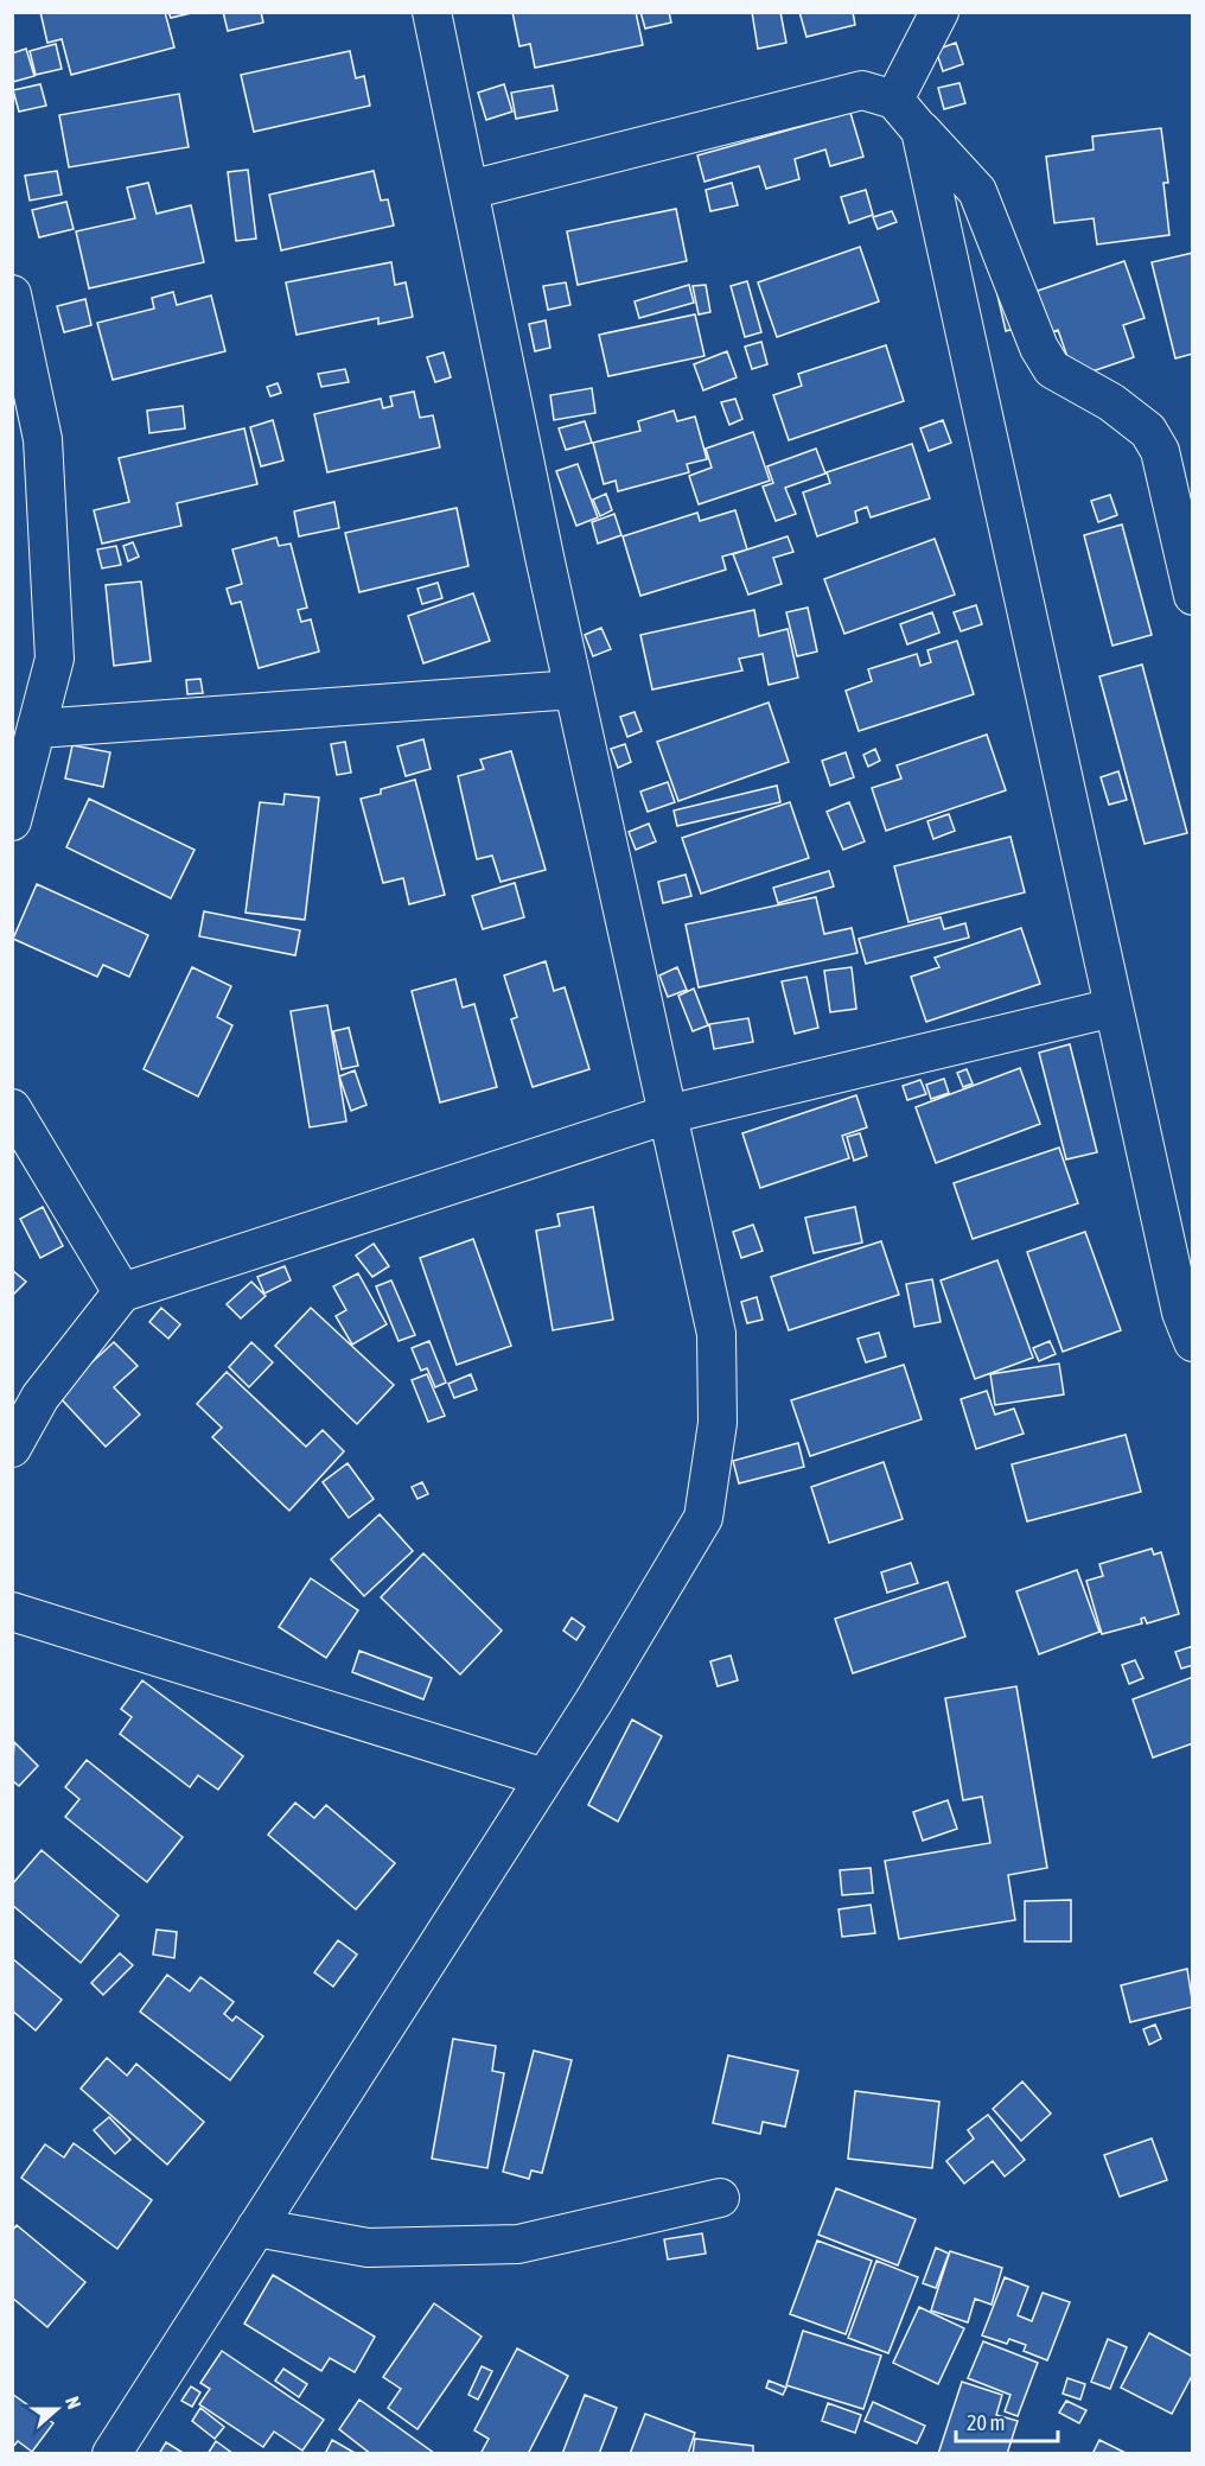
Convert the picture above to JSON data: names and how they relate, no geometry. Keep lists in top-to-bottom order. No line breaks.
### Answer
{"scale_bar":"20 m","north":"right"}
